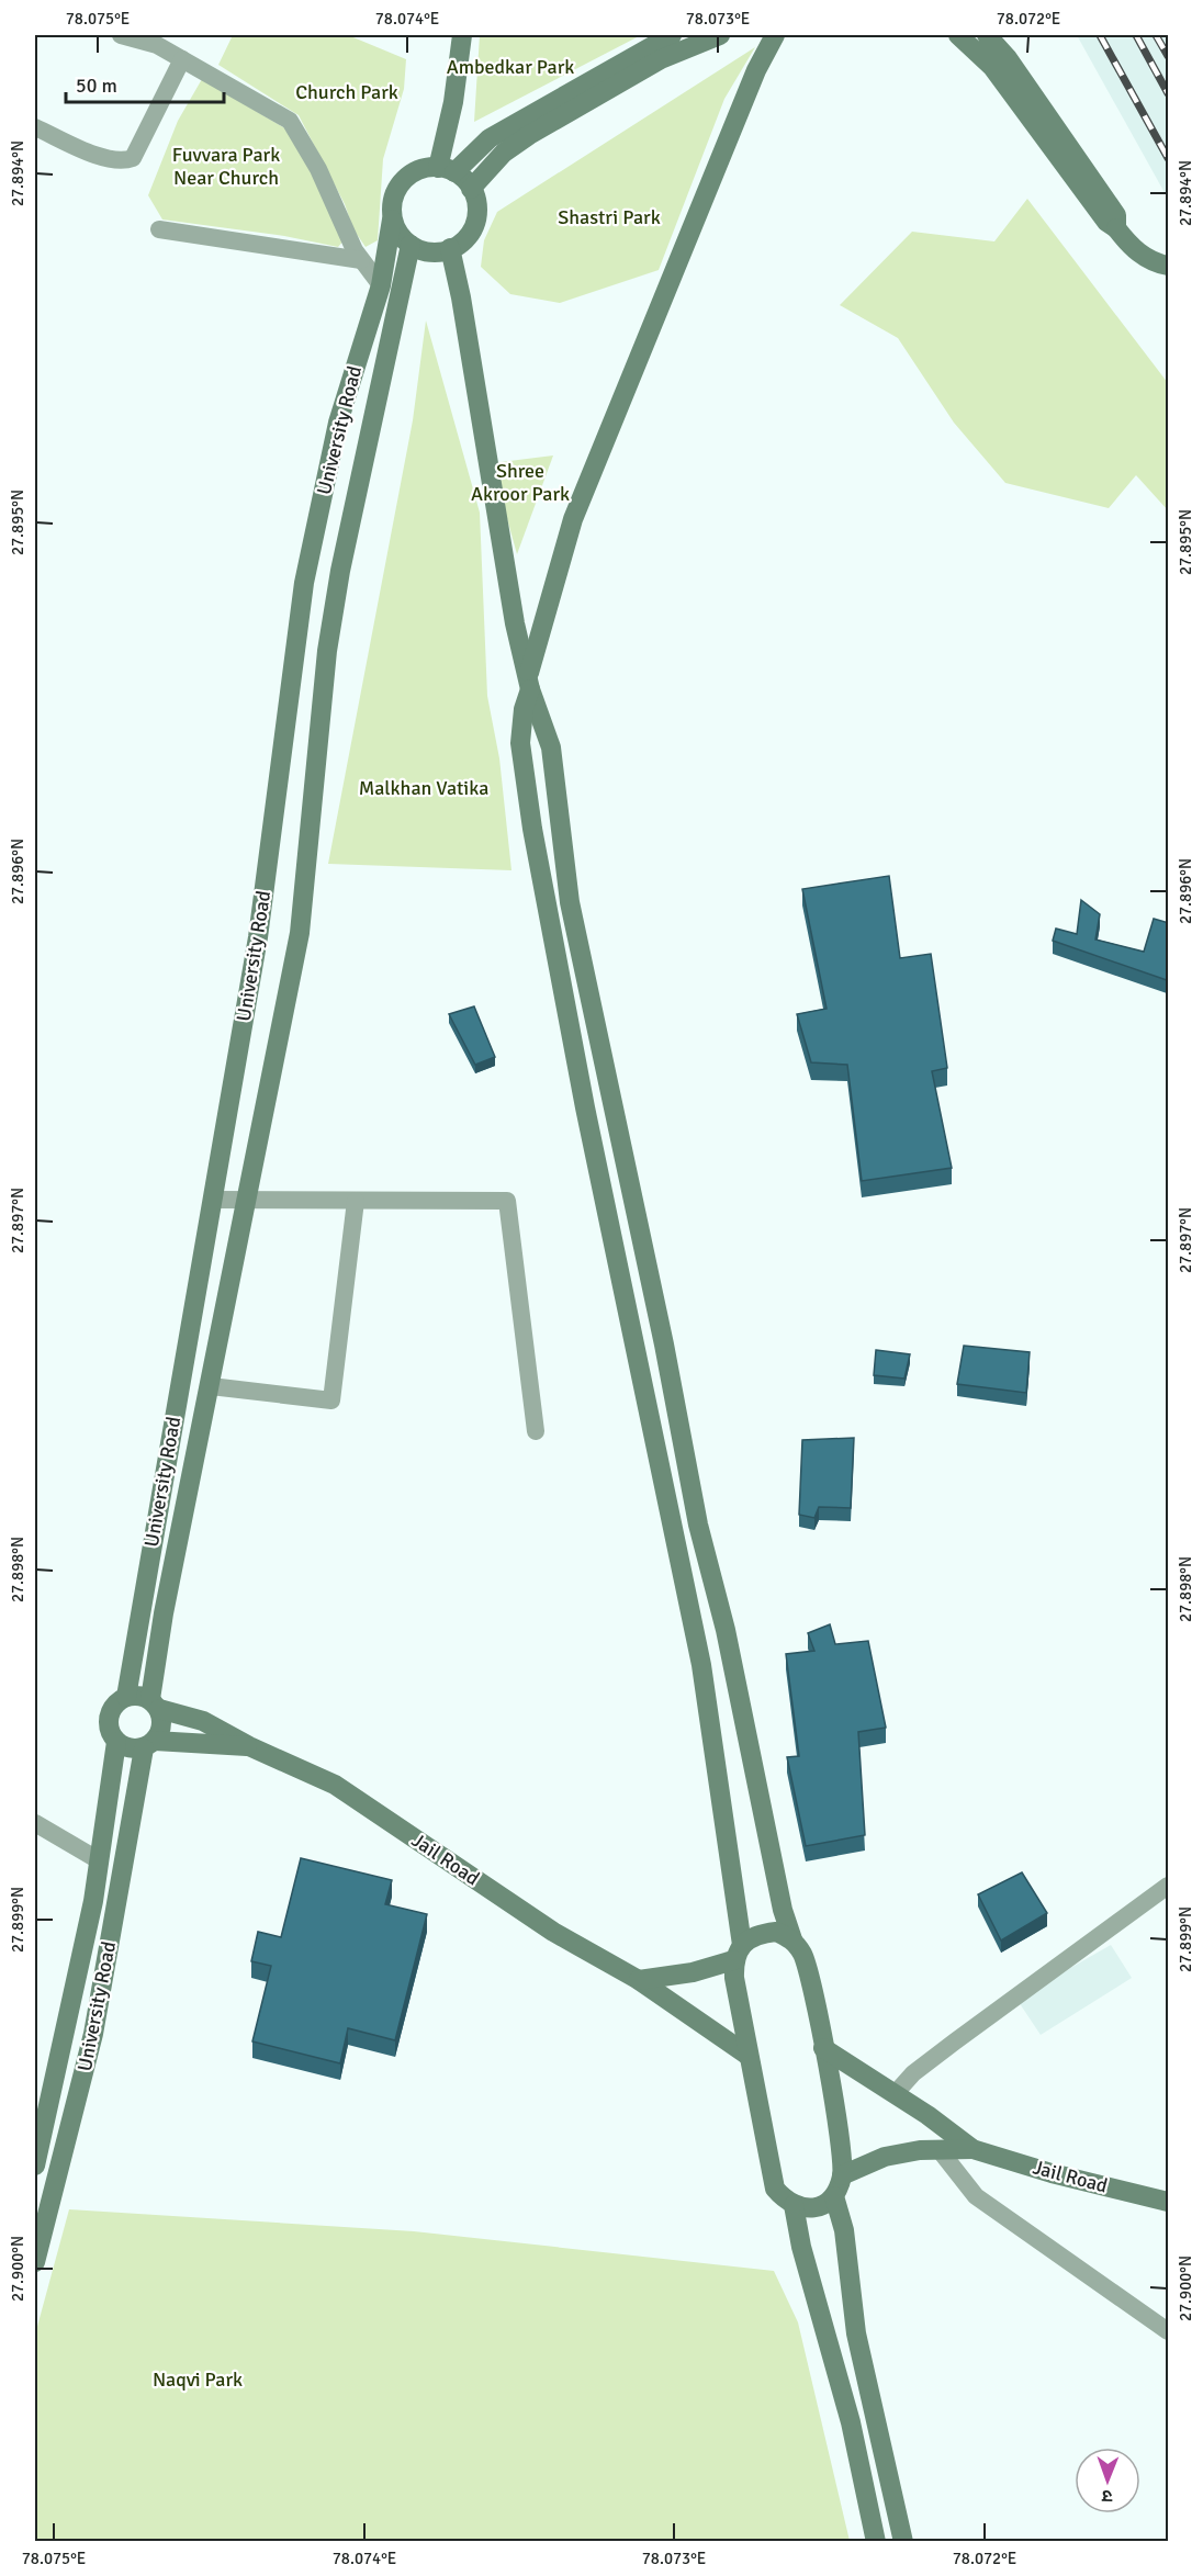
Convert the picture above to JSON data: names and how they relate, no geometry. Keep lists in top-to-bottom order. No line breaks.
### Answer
{"streets":{"main road":["University Road","Jail Road"]},"crossings":[["University Road","Jail Road"]],"parks":["Ambedkar Park","Church Park","Fuvvara Park Near Church","Shastri Park","Shree Akroor Park","Malkhan Vatika","Naqvi Park"],"scale_bar":"50 m","north":"bottom","coordinates":["78.075°E","78.074°E","78.073°E","78.072°E","27.894°N","27.895°N","27.896°N","27.897°N","27.898°N","27.899°N","27.900°N"]}
